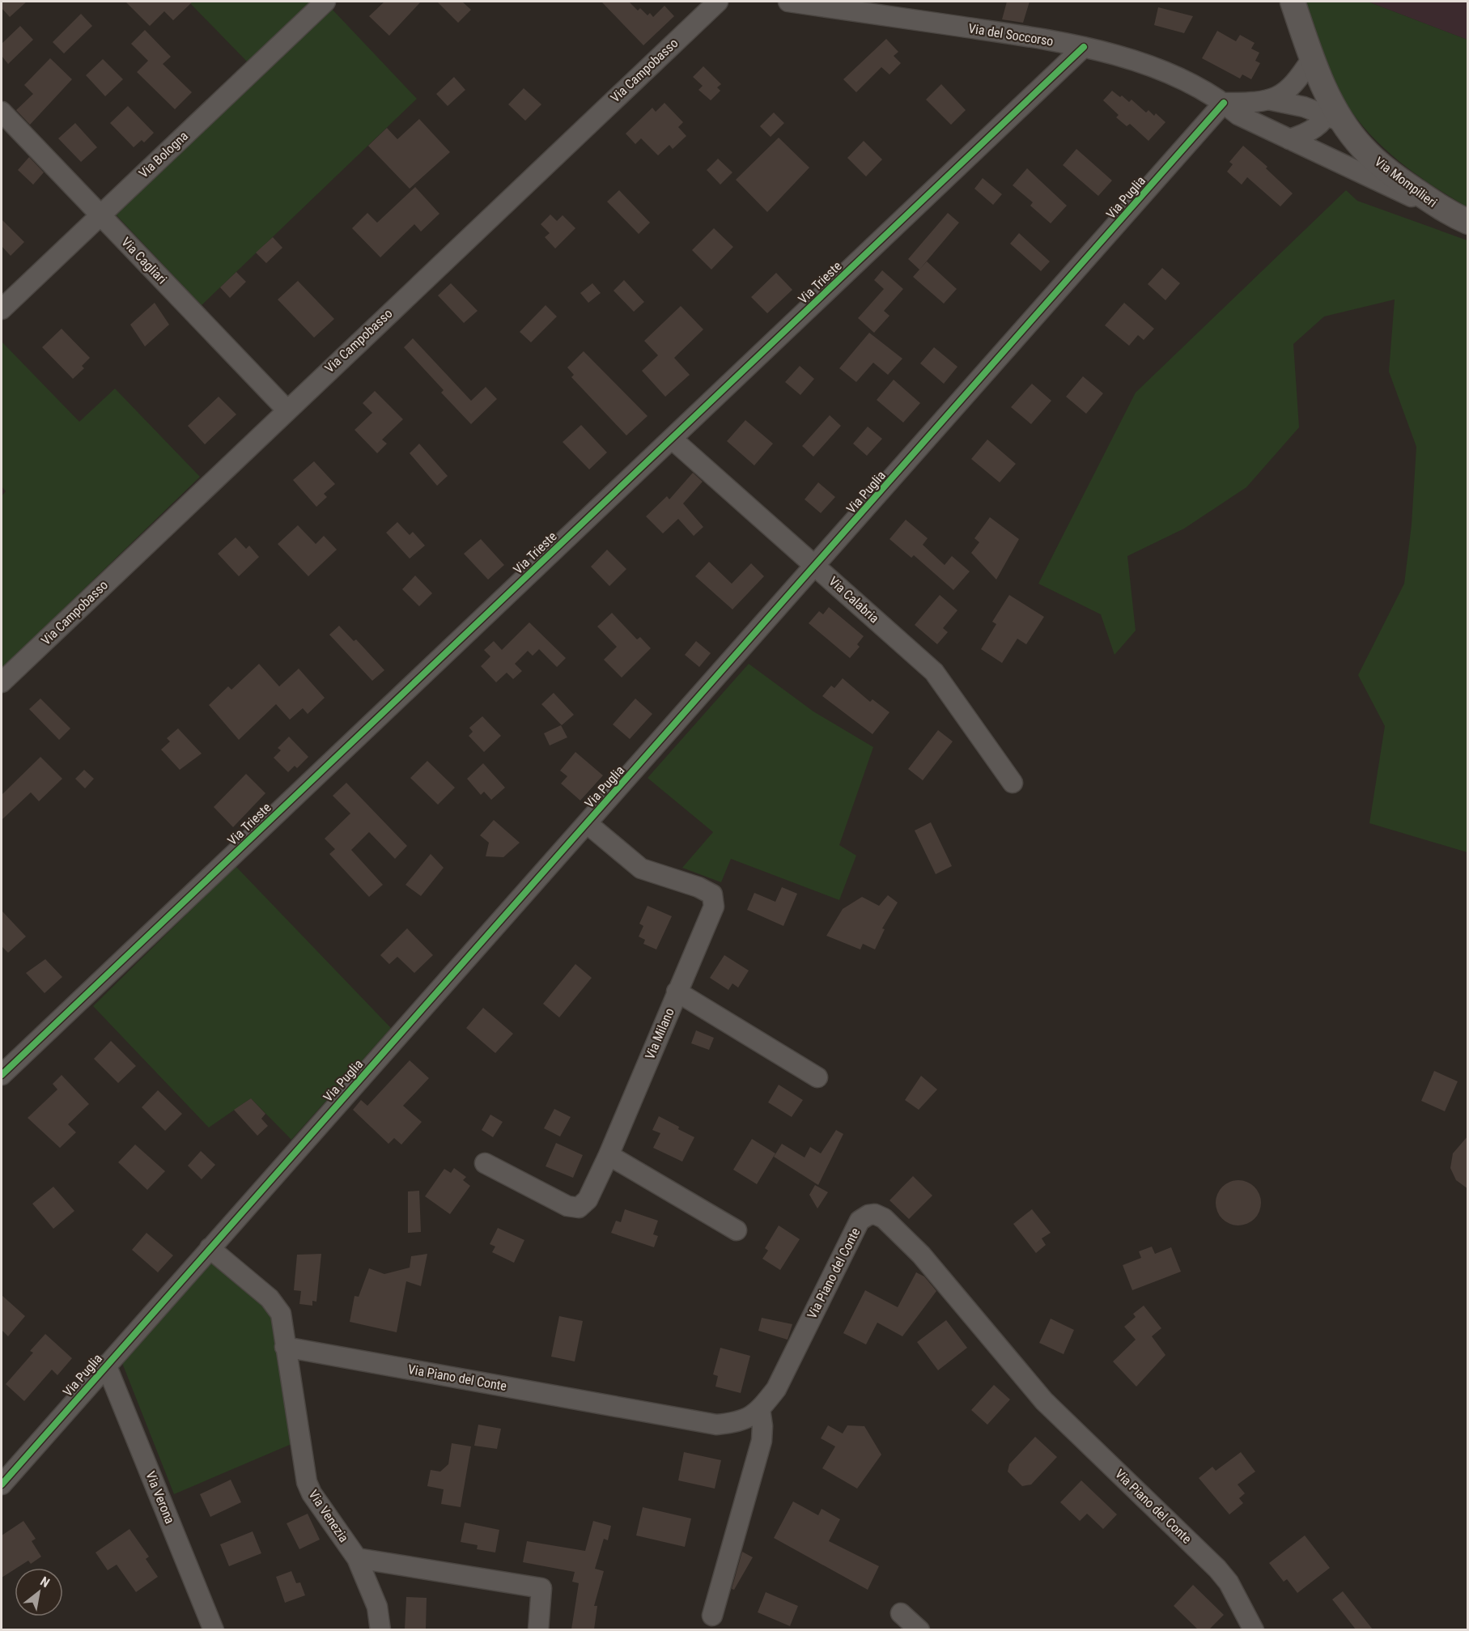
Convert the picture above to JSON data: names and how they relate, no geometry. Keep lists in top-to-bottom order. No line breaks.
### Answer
{"streets":{"street":["Via del Soccorso","Via Campobasso","Via Bologna","Via Mompilieri","Via Puglia","Via Cagliari","Via Trieste","Via Calabria","Via Milano","Via Piano del Conte","Via Verona","Via Venezia"]},"crossings":[["Via del Soccorso","Via Mompilieri"],["Via del Soccorso","Via Puglia"],["Via del Soccorso","Via Trieste"],["Via Campobasso","Via Cagliari"],["Via Bologna","Via Cagliari"],["Via Puglia","Via Calabria"],["Via Puglia","Via Milano"],["Via Puglia","Via Verona"],["Via Puglia","Via Venezia"],["Via Trieste","Via Calabria"],["Via Piano del Conte","Via Venezia"]],"north":"top right"}
